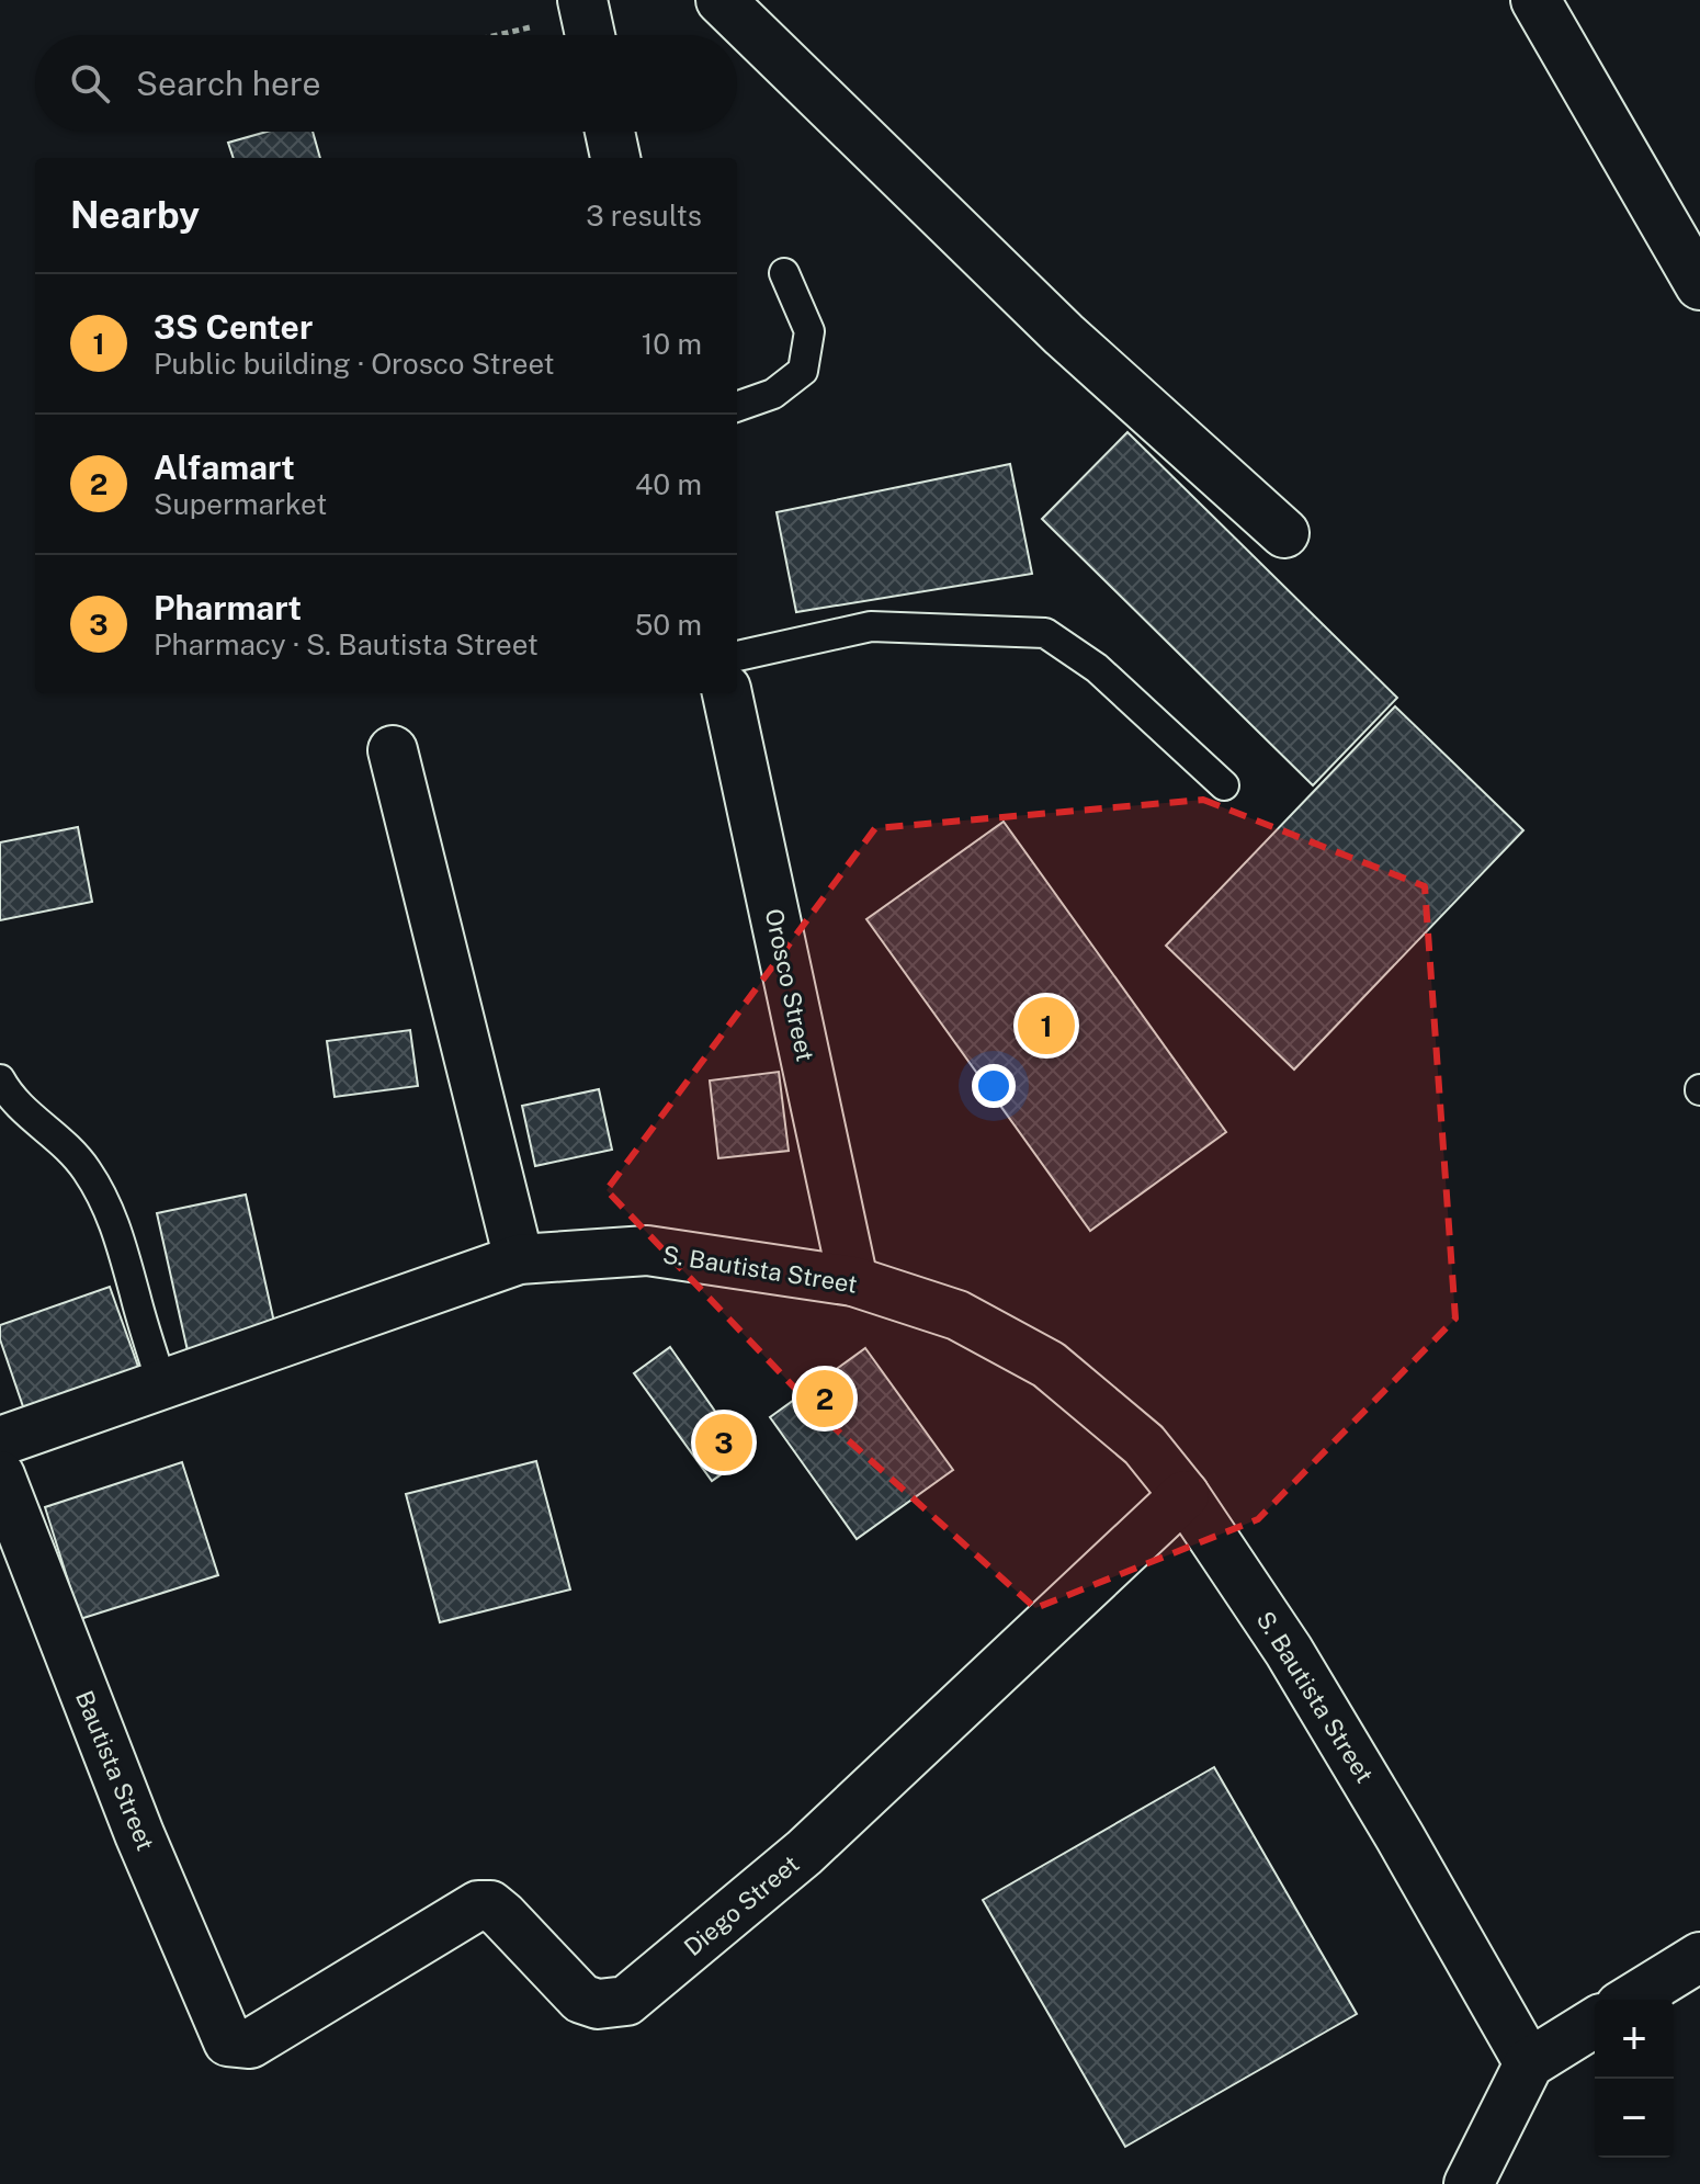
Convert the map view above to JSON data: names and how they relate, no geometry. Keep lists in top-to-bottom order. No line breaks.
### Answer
{"streets":{"street":["Orosco Street","S. Bautista Street","Bautista Street","Diego Street"]},"crossings":[["Orosco Street","S. Bautista Street"],["S. Bautista Street","Diego Street"],["Bautista Street","Diego Street"]],"page":{"search":"Search here","heading":["Nearby","3 results"],"list":[{"mark":"1","name":"3S Center","note":"Public building · Orosco Street","value":"10 m"},{"mark":"2","name":"Alfamart","note":"Supermarket","value":"40 m"},{"mark":"3","name":"Pharmart","note":"Pharmacy · S. Bautista Street","value":"50 m"}],"pins":["1","2","3"],"map_buttons":["+","−"]}}
